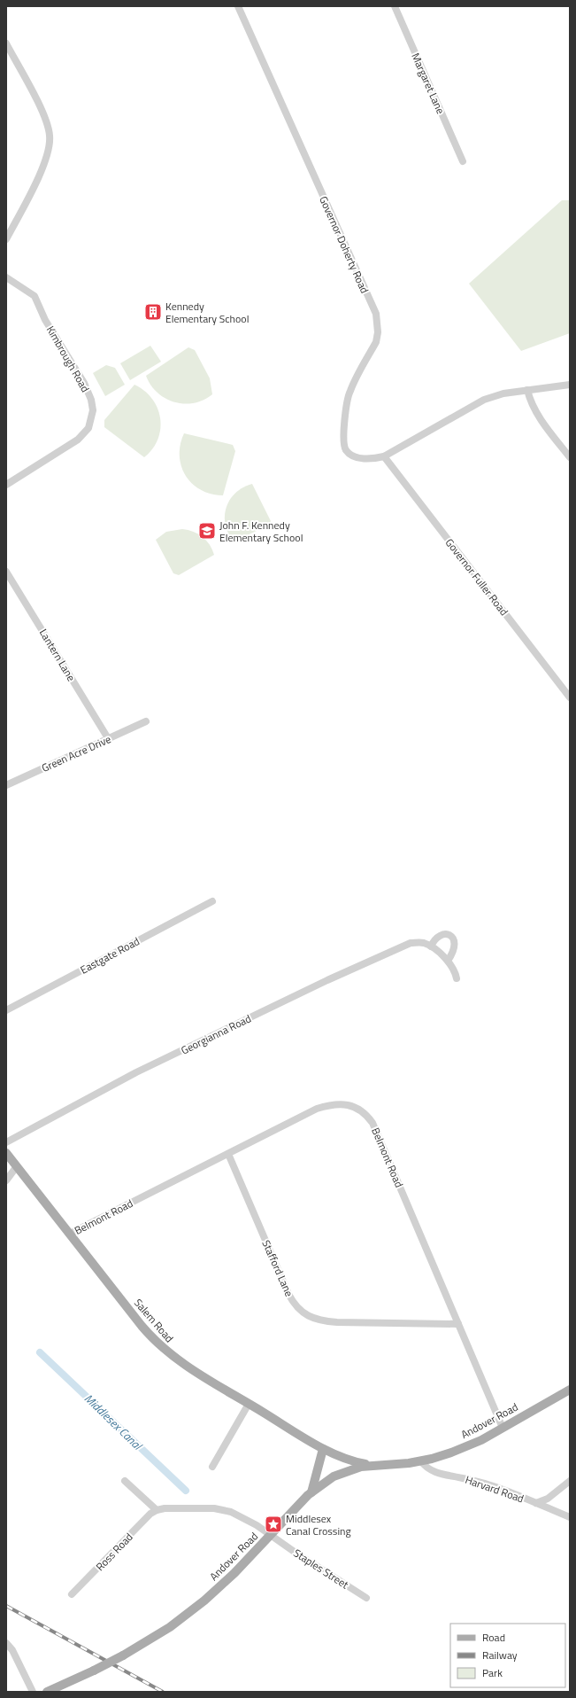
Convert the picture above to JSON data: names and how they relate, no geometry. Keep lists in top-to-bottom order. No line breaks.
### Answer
{"streets":{"main road":["Salem Road","Andover Road"],"street":["Margaret Lane","Governor Doherty Road","Kimbrough Road","Governor Fuller Road","Lantern Lane","Green Acre Drive","Eastgate Road","Georgianna Road","Belmont Road","Stafford Lane","Harvard Road","Ross Road","Staples Street"]},"crossings":[["Governor Doherty Road","Governor Fuller Road"],["Lantern Lane","Green Acre Drive"],["Belmont Road","Stafford Lane"],["Belmont Road","Salem Road"],["Belmont Road","Andover Road"],["Salem Road","Andover Road"],["Andover Road","Harvard Road"],["Andover Road","Staples Street"],["Ross Road","Staples Street"]],"water":["Middlesex Canal"],"places":{"building":["Kennedy Elementary School"],"school or university":["John F. Kennedy Elementary School"],"place":["Middlesex Canal Crossing"]},"legend":["Road","Railway","Park"]}
